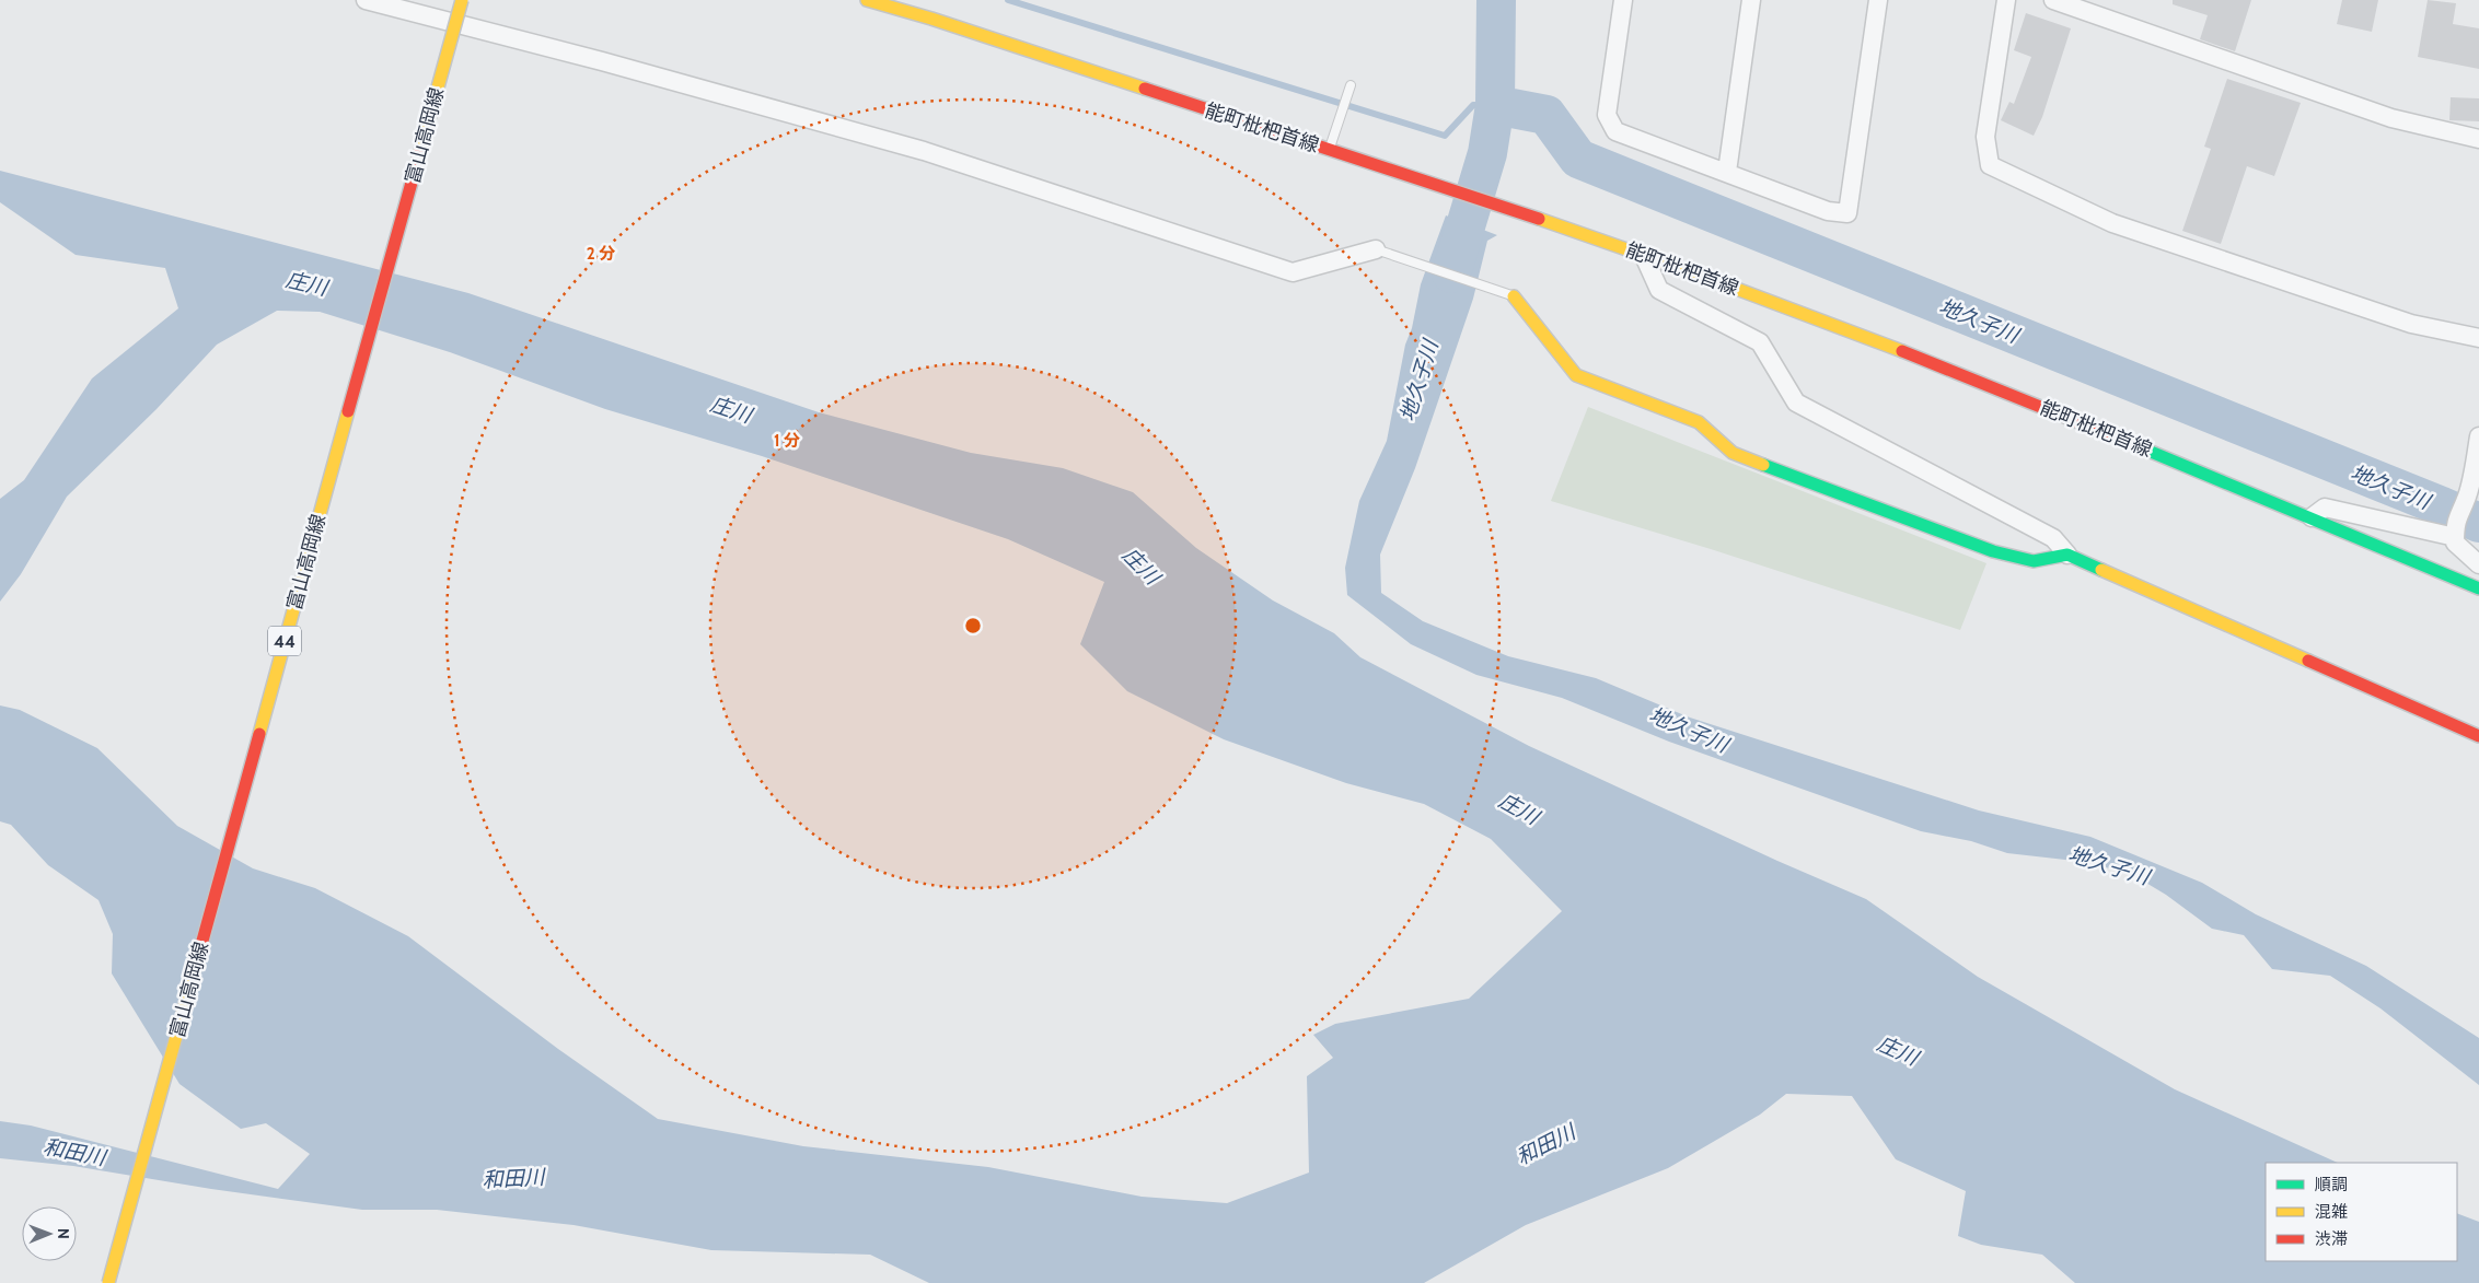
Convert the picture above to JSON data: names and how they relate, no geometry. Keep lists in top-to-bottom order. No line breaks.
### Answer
{"streets":{"main road":["能町枇杷首線","富山高岡線","44"]},"water":["庄川","地久子川","和田川"],"legend":["順調","混雑","渋滞"],"north":"right","rings":["2 分","1 分"]}
